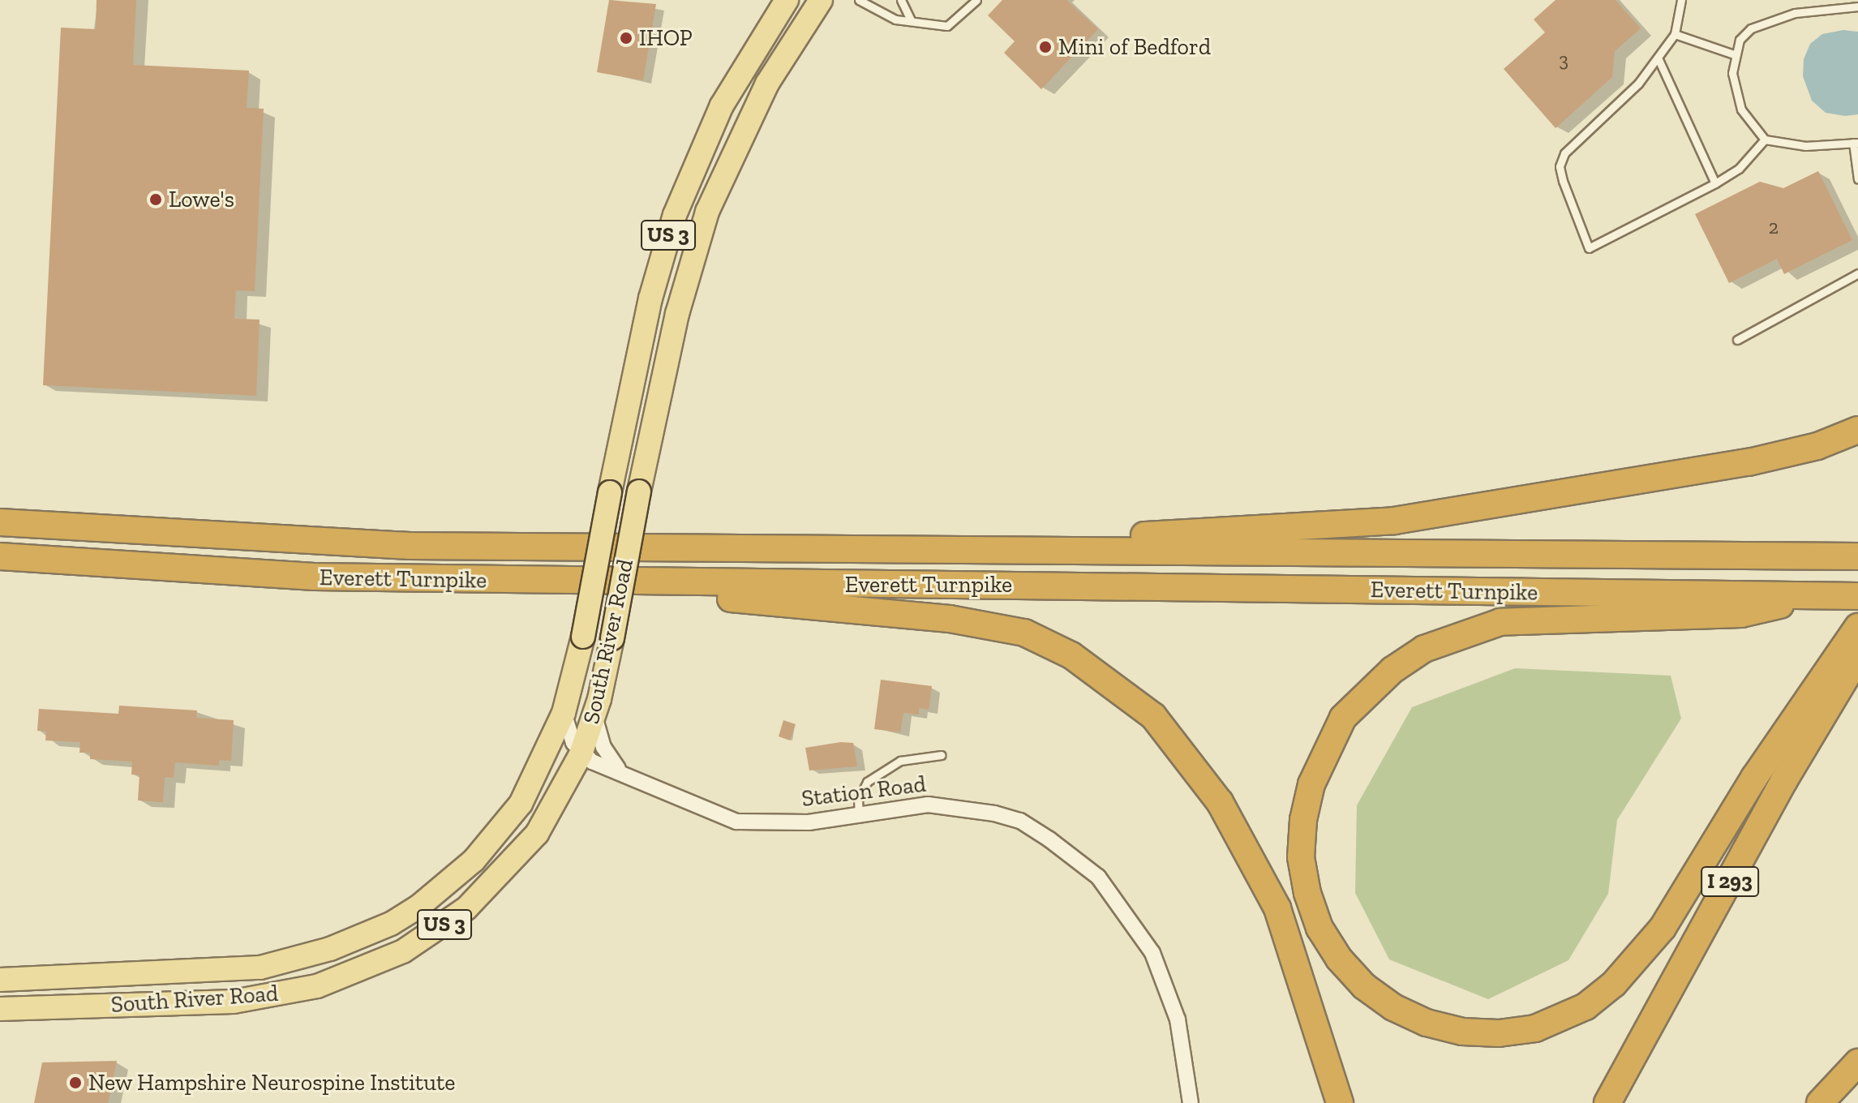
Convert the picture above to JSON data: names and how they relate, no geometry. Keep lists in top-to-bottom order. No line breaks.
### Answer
{"streets":{"highway":["Everett Turnpike","I 293"],"main road":["US 3","South River Road"],"street":["Station Road"]},"crossings":[["South River Road","Station Road"]],"places":["IHOP","Mini of Bedford","Lowe's","New Hampshire Neurospine Institute"],"house_numbers":["3","2"]}
